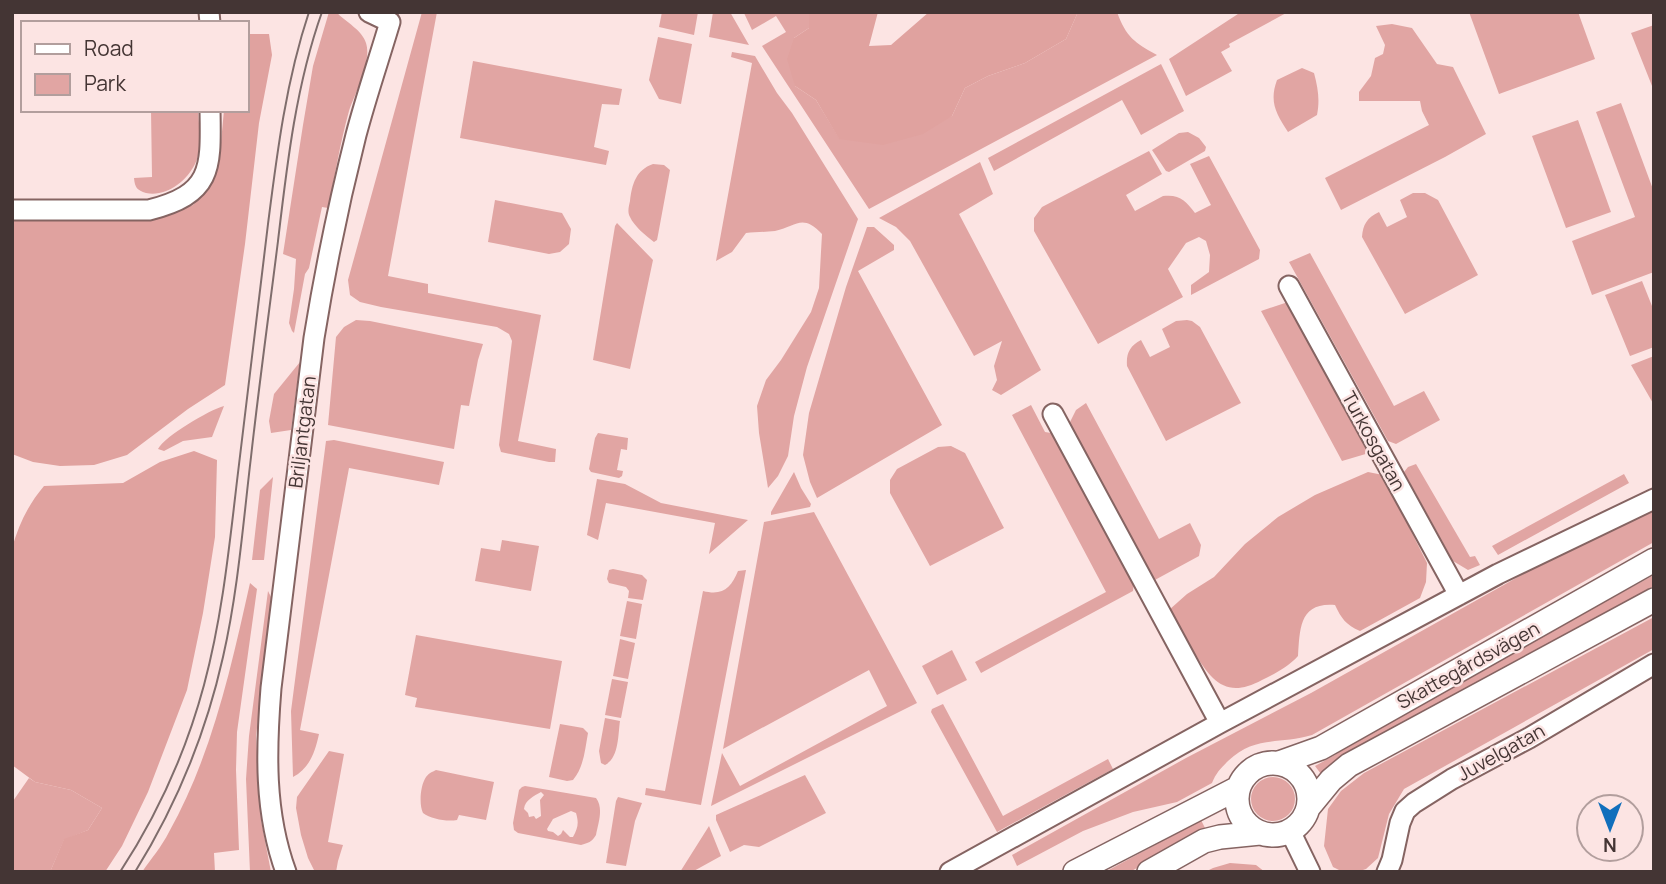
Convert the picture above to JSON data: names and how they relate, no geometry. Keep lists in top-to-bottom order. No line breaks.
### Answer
{"streets":{"street":["Briljantgatan","Turkosgatan","Skattegårdsvägen","Juvelgatan"]},"legend":["Road","Park"],"north":"bottom"}
